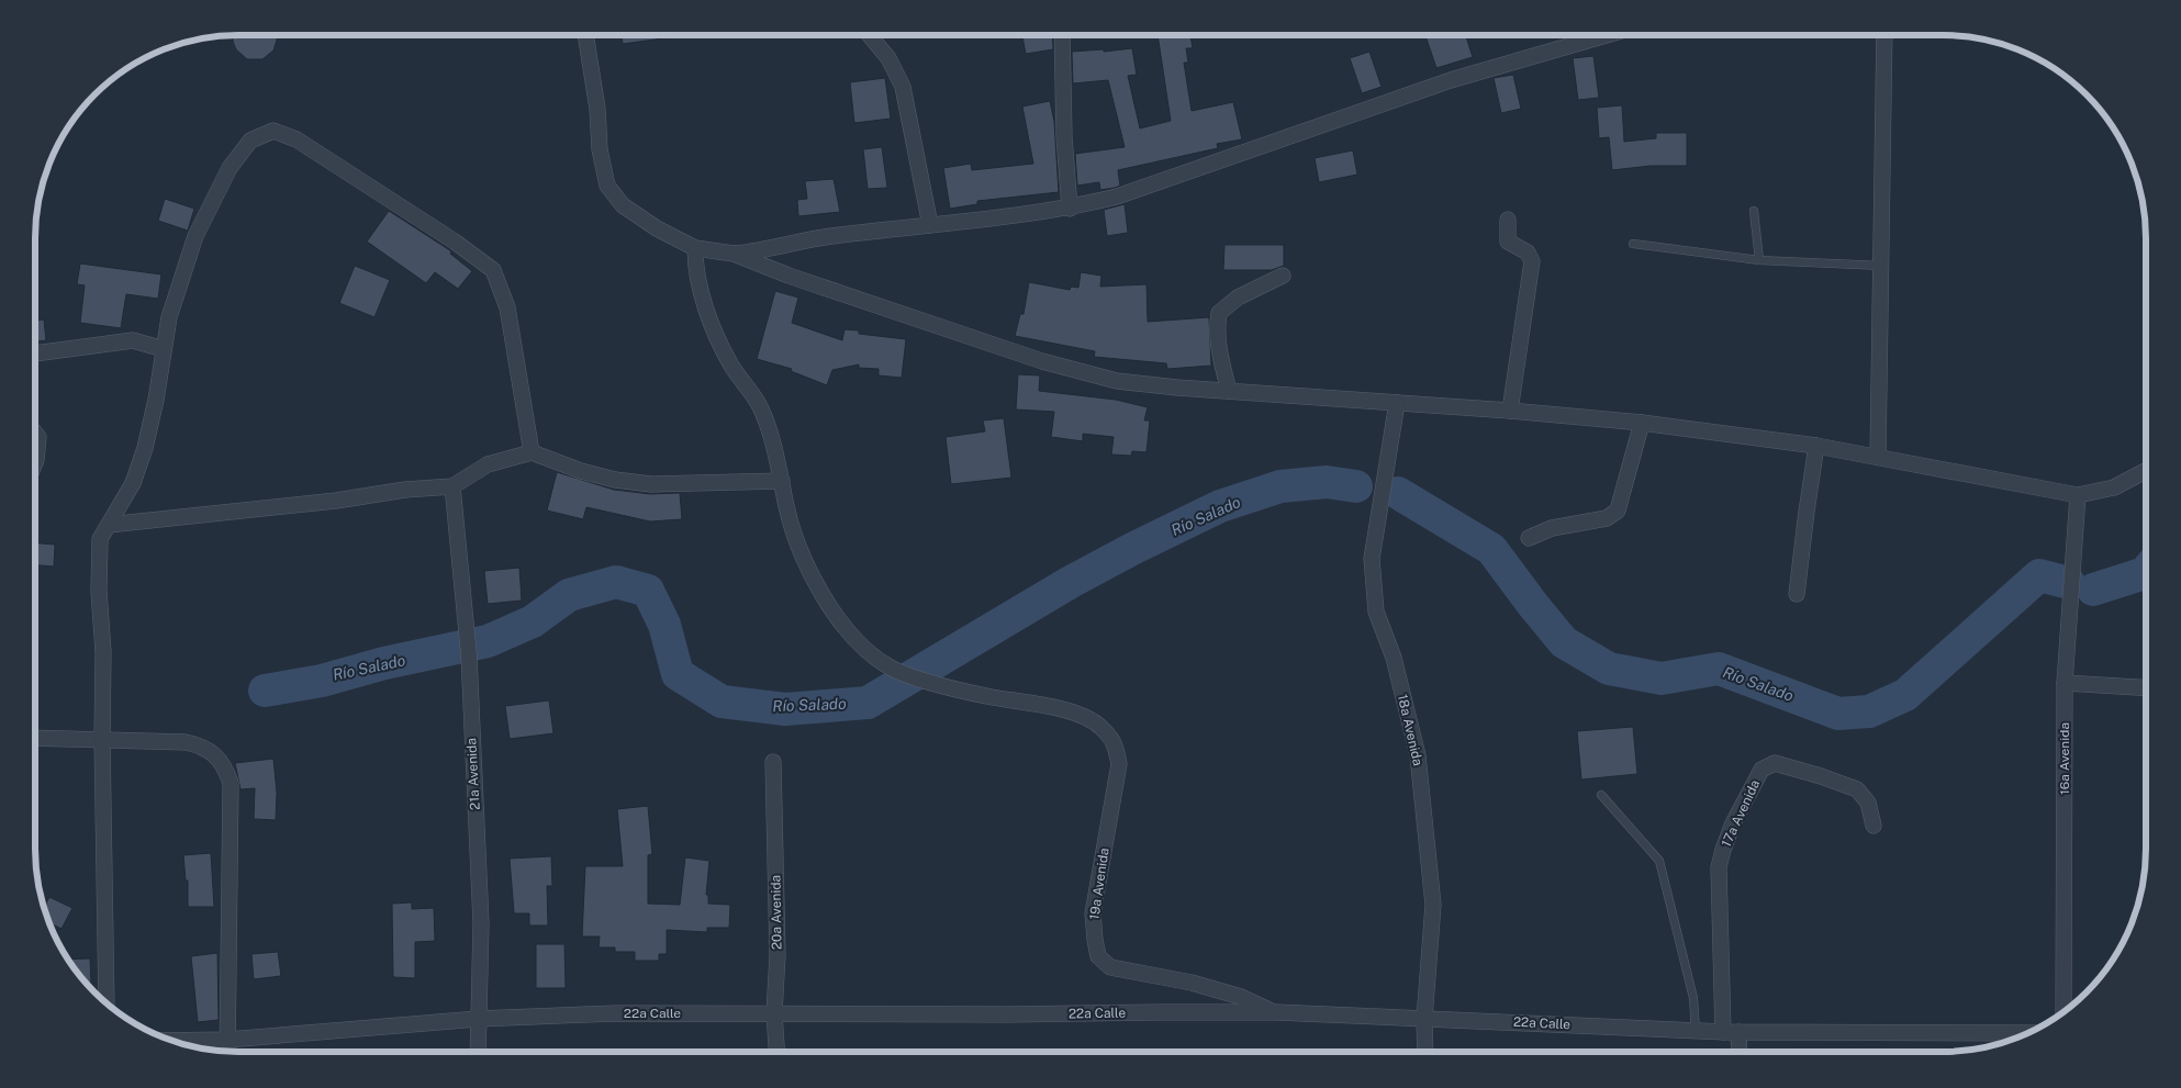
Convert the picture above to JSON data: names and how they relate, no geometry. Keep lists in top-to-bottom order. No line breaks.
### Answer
{"streets":{"street":["18a Avenida","16a Avenida","21a Avenida","17a Avenida","19a Avenida","20a Avenida","22a Calle"]},"crossings":[["18a Avenida","22a Calle"],["21a Avenida","22a Calle"],["17a Avenida","22a Calle"],["19a Avenida","22a Calle"],["20a Avenida","22a Calle"]],"water":["Río Salado"]}
